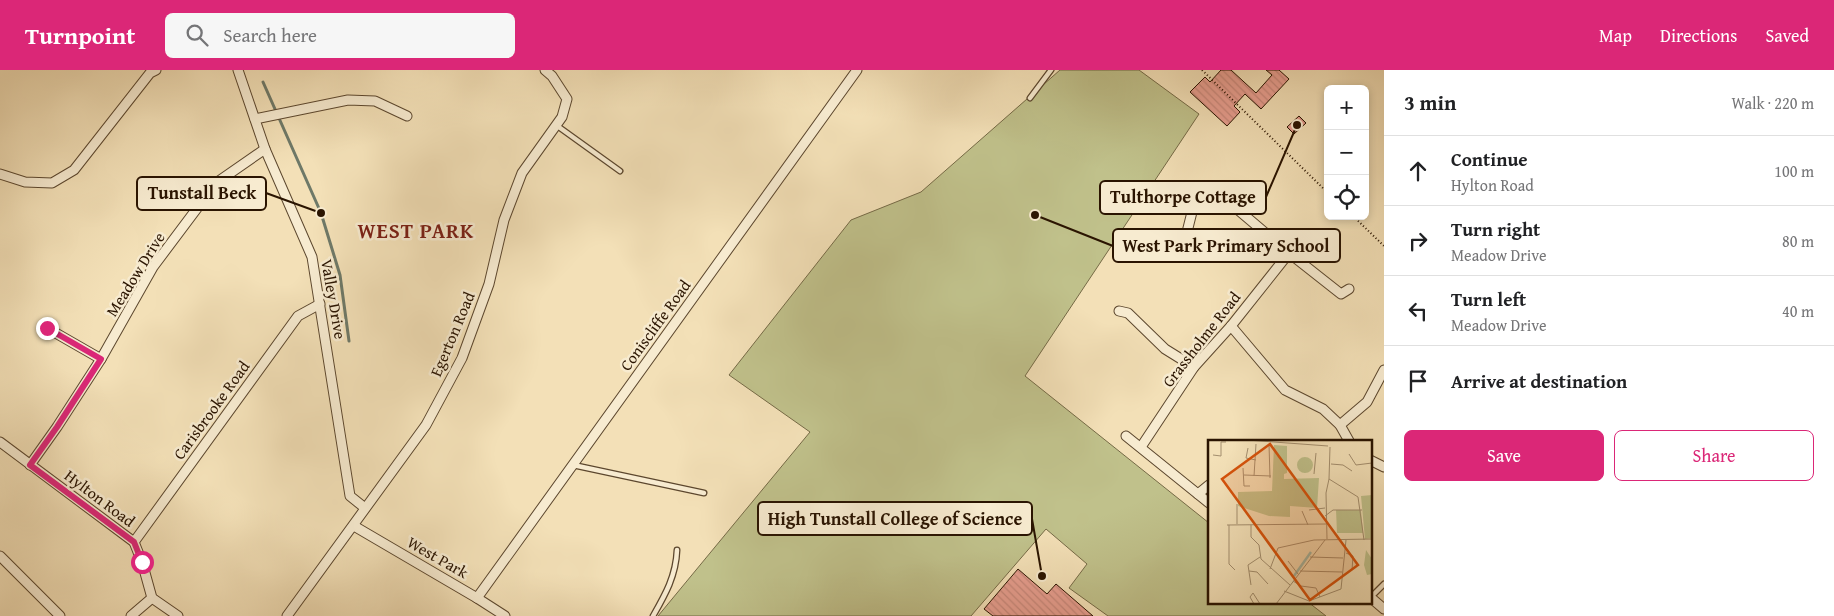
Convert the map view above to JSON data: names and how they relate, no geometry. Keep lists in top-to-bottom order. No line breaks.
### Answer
{"streets":{"street":["Meadow Drive","Valley Drive","Coniscliffe Road","Egerton Road","Grassholme Road","Carisbrooke Road","Hylton Road","West Park"]},"crossings":[["Meadow Drive","Valley Drive"],["Meadow Drive","Hylton Road"],["Valley Drive","Egerton Road"],["Valley Drive","Carisbrooke Road"],["Coniscliffe Road","West Park"],["Egerton Road","West Park"],["Carisbrooke Road","Hylton Road"]],"districts":["WEST PARK"],"places":["Tulthorpe Cottage","Tunstall Beck","West Park Primary School","High Tunstall College of Science"],"page":{"header":"Turnpoint","search":"Search here","nav":["Map","Directions","Saved"],"heading":["3 min","Walk · 220 m"],"map_buttons":["+","−"],"list":[["Continue","Hylton Road","100 m"],["Turn right","Meadow Drive","80 m"],["Turn left","Meadow Drive","40 m"],"Arrive at destination"],"buttons":["Save","Share"]}}
